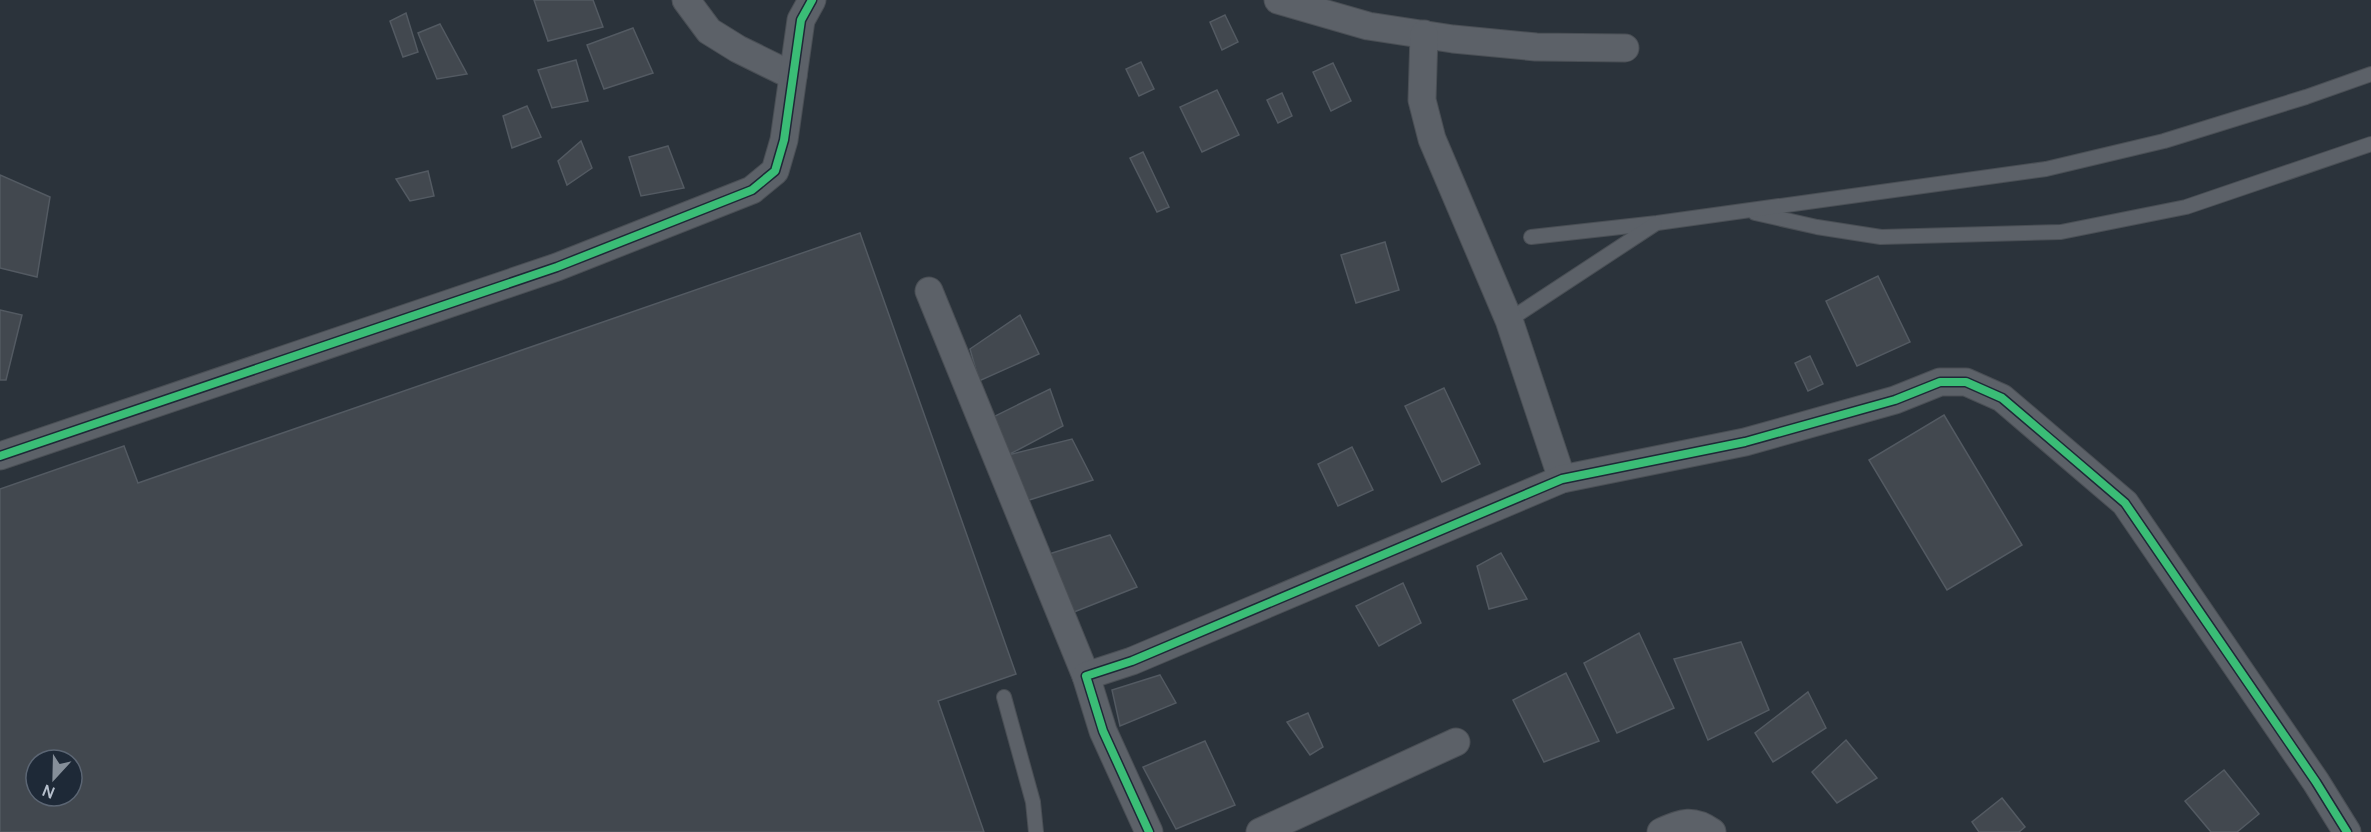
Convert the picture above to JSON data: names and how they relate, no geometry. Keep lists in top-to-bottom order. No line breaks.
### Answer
{"north":"bottom"}
